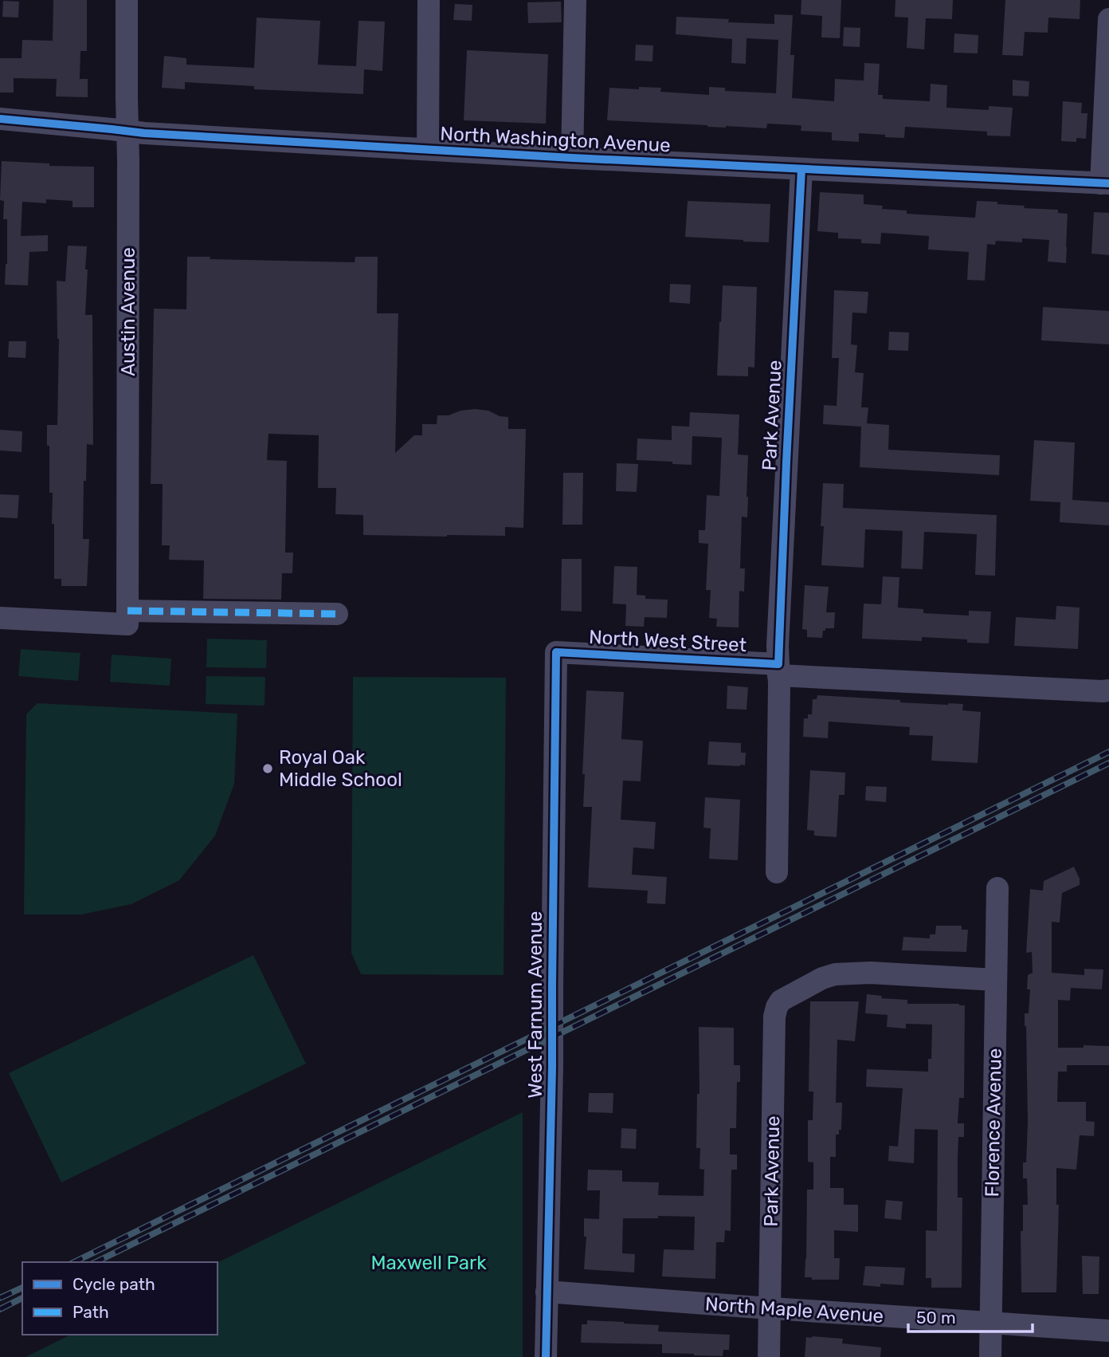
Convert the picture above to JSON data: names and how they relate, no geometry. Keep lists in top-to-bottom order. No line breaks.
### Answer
{"streets":{"street":["North Washington Avenue","Austin Avenue","Park Avenue","North West Street","West Farnum Avenue","Florence Avenue","North Maple Avenue"]},"crossings":[["North Washington Avenue","Austin Avenue"],["North Washington Avenue","Park Avenue"],["Park Avenue","North West Street"],["Park Avenue","Florence Avenue"],["Park Avenue","North Maple Avenue"],["North West Street","West Farnum Avenue"],["West Farnum Avenue","North Maple Avenue"],["Florence Avenue","North Maple Avenue"]],"parks":["Maxwell Park"],"places":["Royal Oak Middle School"],"legend":["Cycle path","Path"],"scale_bar":"50 m"}
